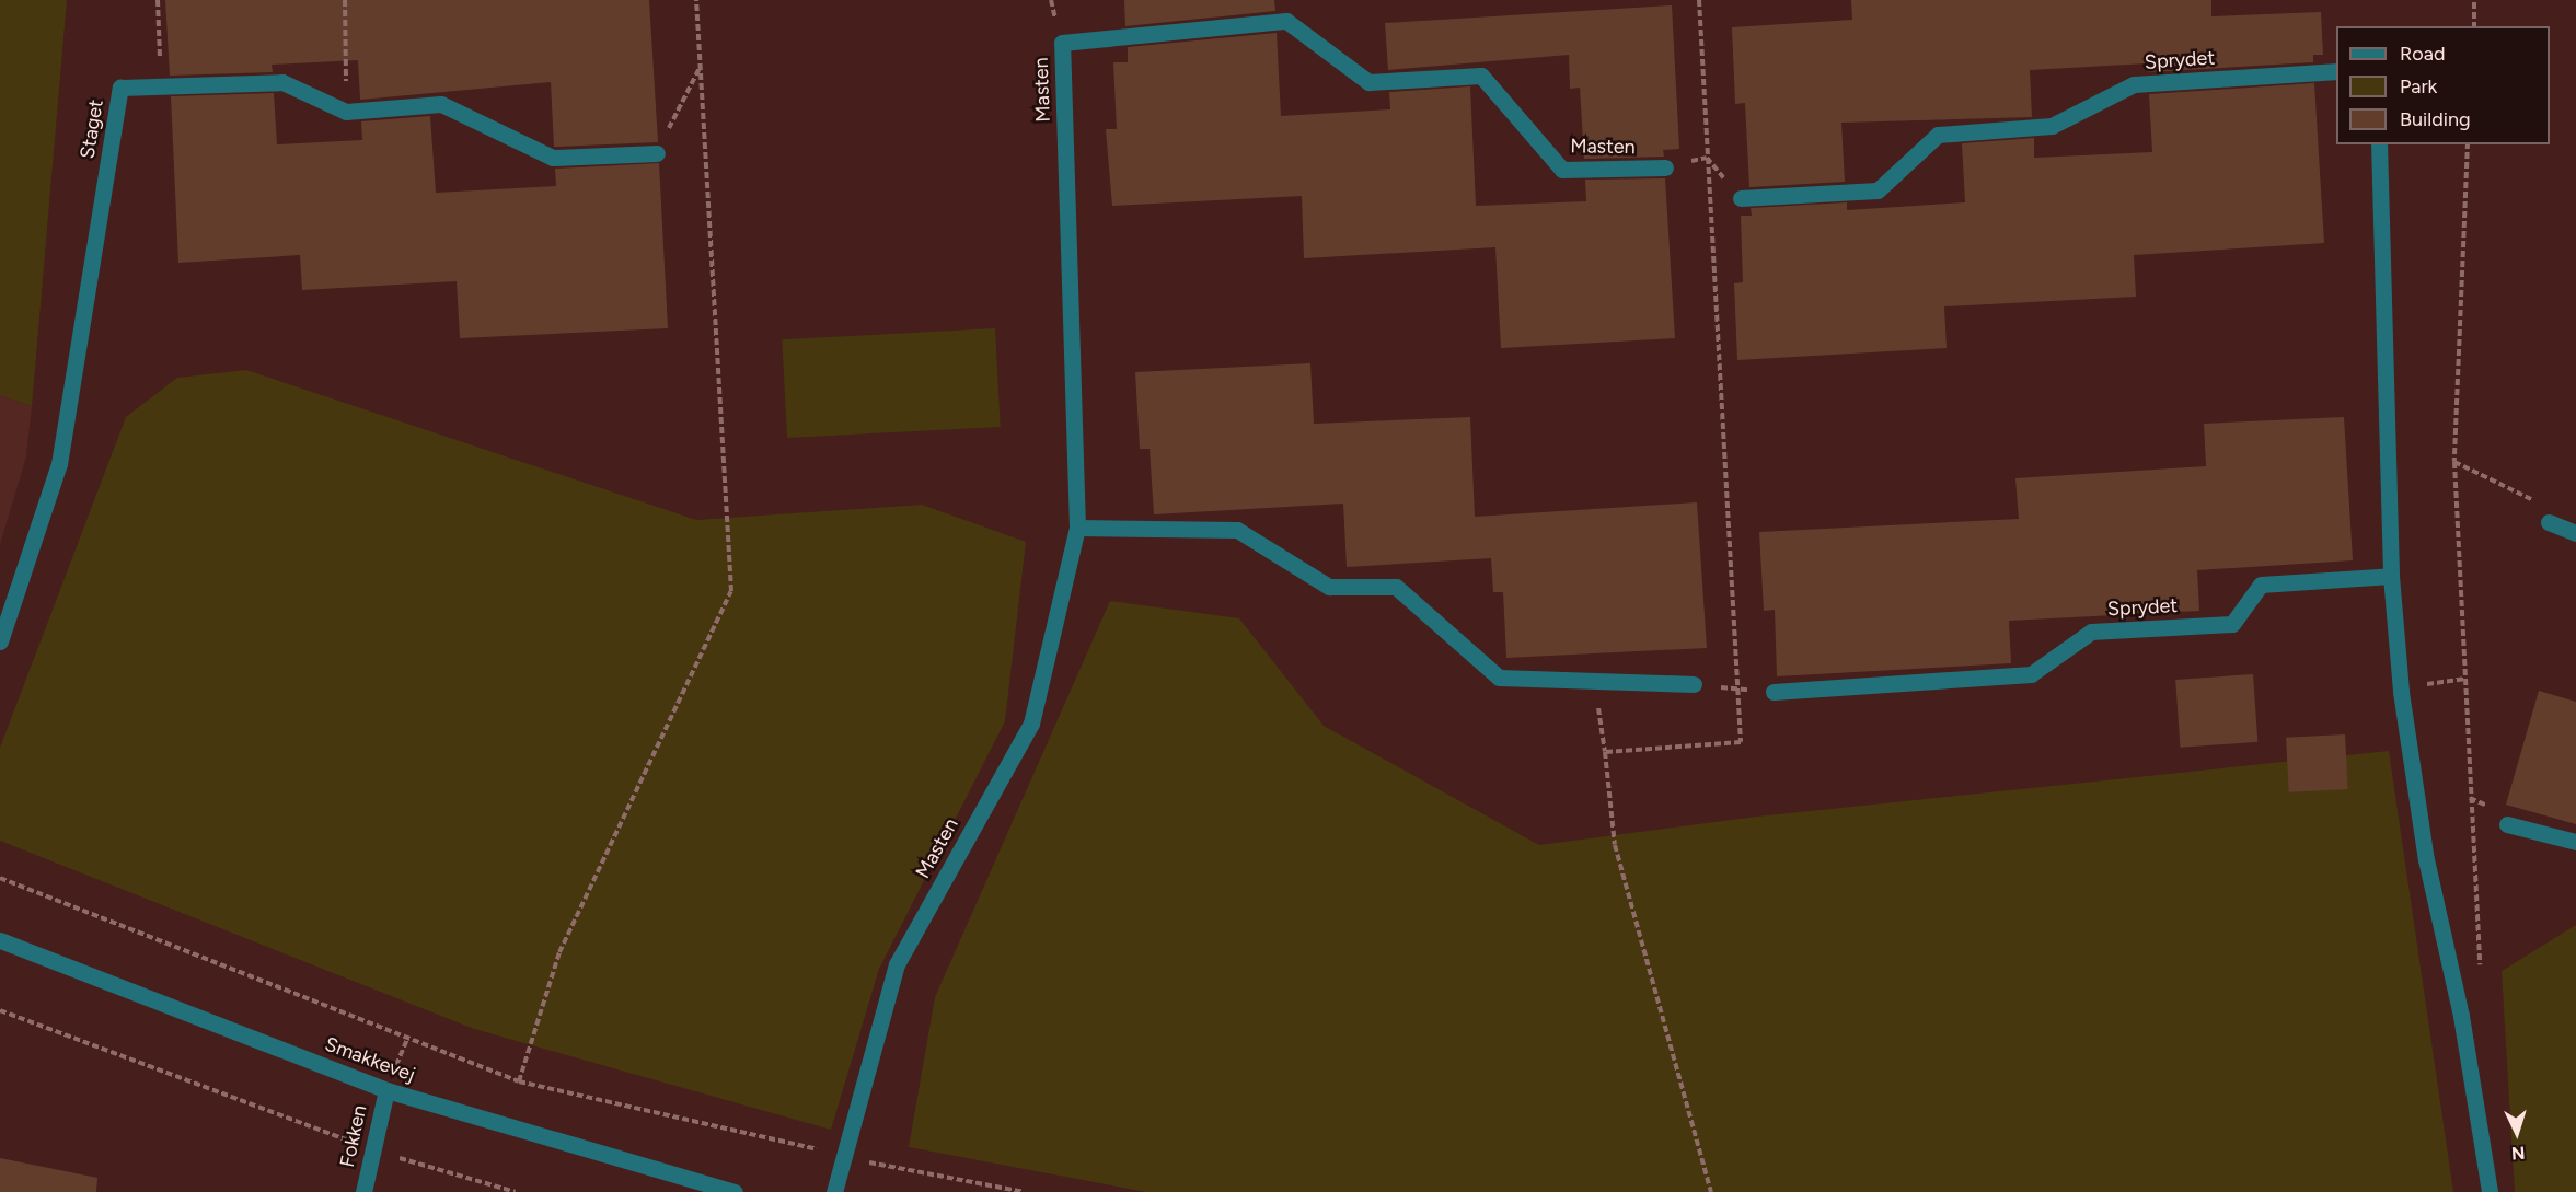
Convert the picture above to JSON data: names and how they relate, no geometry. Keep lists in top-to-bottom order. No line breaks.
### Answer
{"streets":{"street":["Sprydet","Masten","Staget","Smakkevej","Fokken"]},"crossings":[["Smakkevej","Fokken"]],"legend":["Road","Park","Building"],"north":"bottom"}
